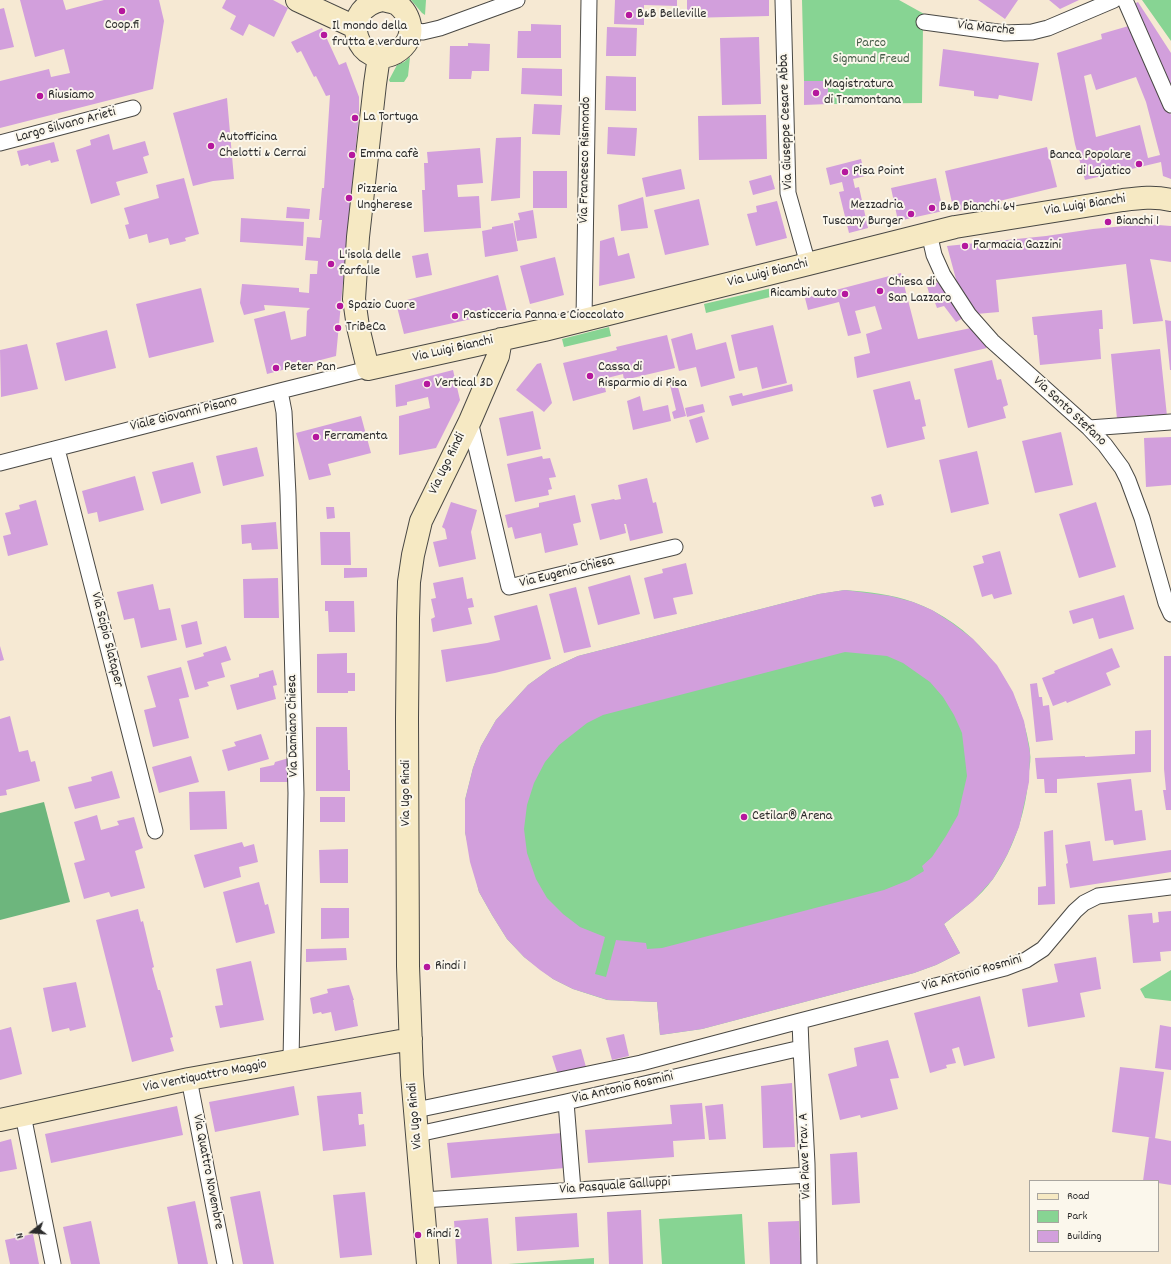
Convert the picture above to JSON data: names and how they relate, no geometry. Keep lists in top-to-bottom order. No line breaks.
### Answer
{"streets":{"street":["Via Marche","Via Giuseppe Cesare Abba","Largo Silvano Arieti","Via Francesco Rismondo","Via Luigi Bianchi","Via Santo Stefano","Viale Giovanni Pisano","Via Ugo Rindi","Via Eugenio Chiesa","Via Scipio Slataper","Via Damiano Chiesa","Via Antonio Rosmini","Via Ventiquattro Maggio","Via Piave Trav. A","Via Quattro Novembre","Via Pasquale Galluppi"]},"crossings":[["Via Giuseppe Cesare Abba","Via Luigi Bianchi"],["Via Francesco Rismondo","Via Luigi Bianchi"],["Via Luigi Bianchi","Via Santo Stefano"],["Via Luigi Bianchi","Viale Giovanni Pisano"],["Via Luigi Bianchi","Via Ugo Rindi"],["Viale Giovanni Pisano","Via Scipio Slataper"],["Viale Giovanni Pisano","Via Damiano Chiesa"],["Via Ugo Rindi","Via Eugenio Chiesa"],["Via Ugo Rindi","Via Antonio Rosmini"],["Via Ugo Rindi","Via Ventiquattro Maggio"],["Via Ugo Rindi","Via Pasquale Galluppi"],["Via Damiano Chiesa","Via Ventiquattro Maggio"],["Via Antonio Rosmini","Via Piave Trav. A"],["Via Ventiquattro Maggio","Via Quattro Novembre"],["Via Piave Trav. A","Via Pasquale Galluppi"]],"parks":["Parco Sigmund Freud"],"places":["Coop.fi","B&B Belleville","Il mondo della frutta e verdura","Magistratura di Tramontana","Riusiamo","La Tortuga","Autofficina Chelotti & Cerrai","Emma cafè","Banca Popolare di Lajatico","Pisa Point","Pizzeria Ungherese","B&B Bianchi 64","Mezzadria Tuscany Burger","Bianchi 1","Farmacia Gazzini","L'isola delle farfalle","Chiesa di San Lazzaro","Ricambi auto","Spazio Cuore","Pasticceria Panna e Cioccolato","TriBeCa","Peter Pan","Cassa di Risparmio di Pisa","Vertical 3D","Ferramenta","Cetilar® Arena","Rindi 1","Rindi 2"],"legend":["Road","Park","Building"],"north":"left"}
